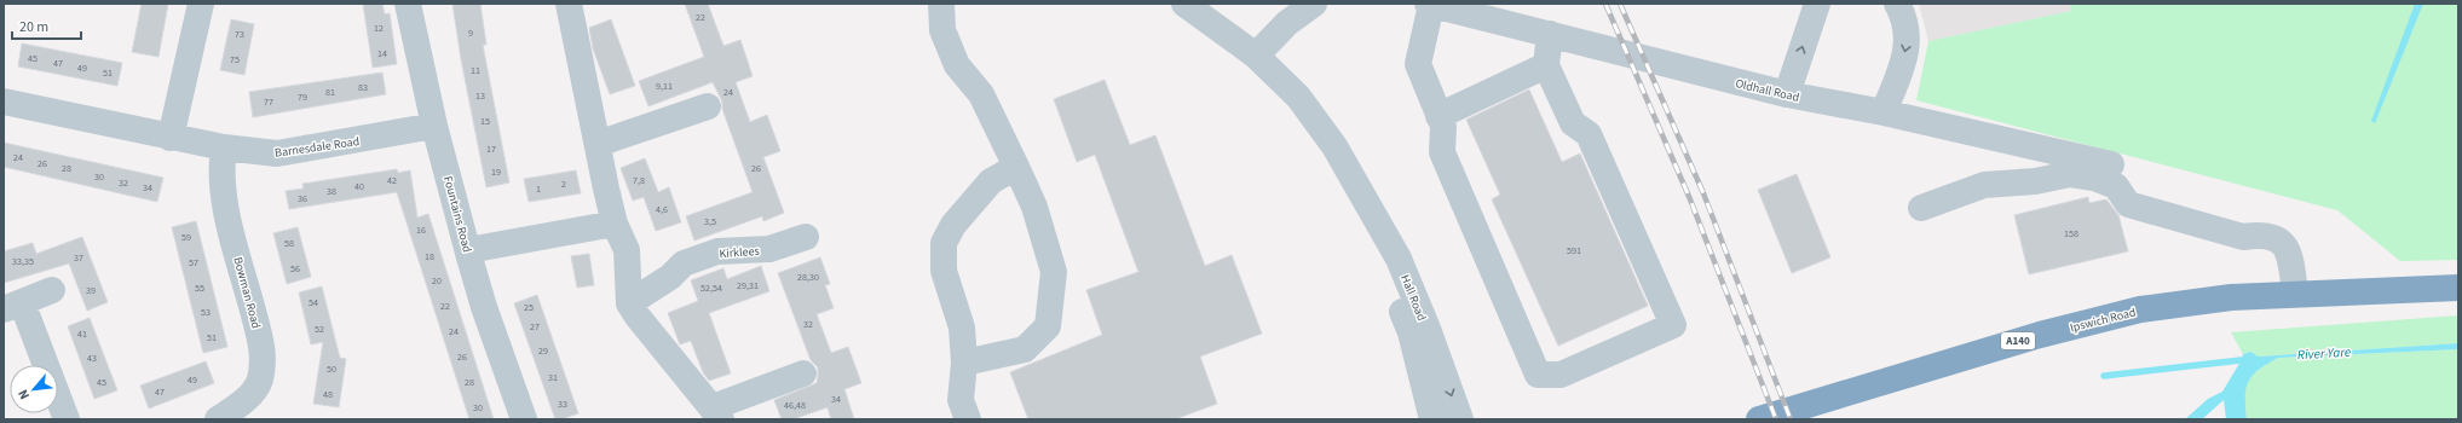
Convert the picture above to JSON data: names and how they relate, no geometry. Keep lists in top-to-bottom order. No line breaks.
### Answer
{"streets":{"highway":["Ipswich Road","A140"],"street":["Oldhall Road","Barnesdale Road","Fountains Road","Kirklees","Bowman Road","Hall Road"]},"crossings":[["Barnesdale Road","Fountains Road"],["Barnesdale Road","Bowman Road"]],"water":["River Yare"],"house_numbers":["22","12","9","73","14","45","75","47","49","11","51","9,11","83","81","24","13","79","77","15","17","24","26","28","26","19","30","42","7,8","32","2","40","34","1","38","36","4,6","3,5","16","158","59","58","591","18","37","33,35","57","56","28,30","20","29,31","55","52,54","39","54","22","25","53","32","27","52","24","41","51","29","26","43","50","31","49","45","28","47","48","34","33","46,48","30"],"scale_bar":"20 m","north":"bottom left"}
